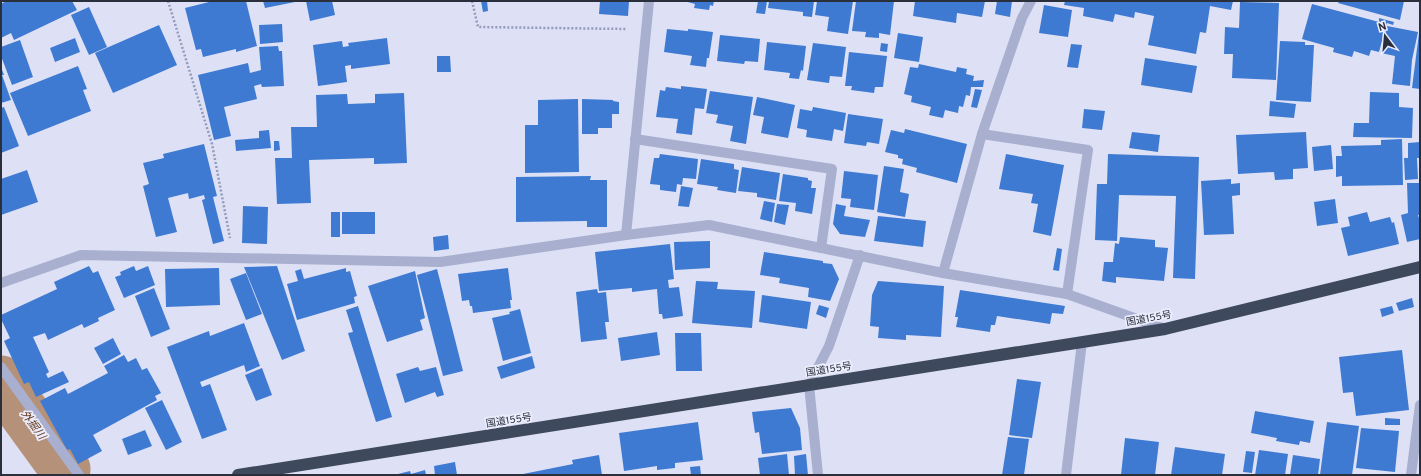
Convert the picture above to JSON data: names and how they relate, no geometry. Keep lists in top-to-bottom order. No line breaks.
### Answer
{"streets":{"highway":["国道155号"]},"water":["外掘川"],"north":"top"}
